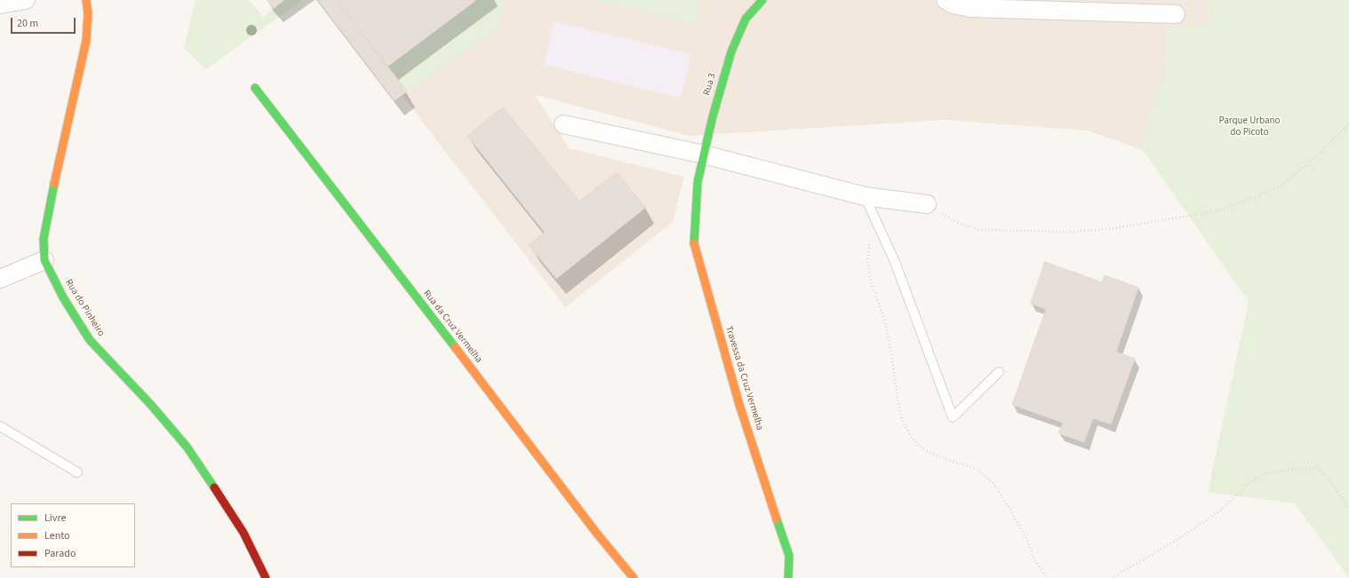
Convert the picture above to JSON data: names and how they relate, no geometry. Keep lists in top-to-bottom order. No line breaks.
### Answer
{"streets":{"street":["Rua 3","Rua do Pinheiro","Rua da Cruz Vermelha","Travessa da Cruz Vermelha"]},"crossings":[["Rua 3","Travessa da Cruz Vermelha"]],"parks":["Parque Urbano do Picoto"],"legend":["Livre","Lento","Parado"],"scale_bar":"20 m"}
